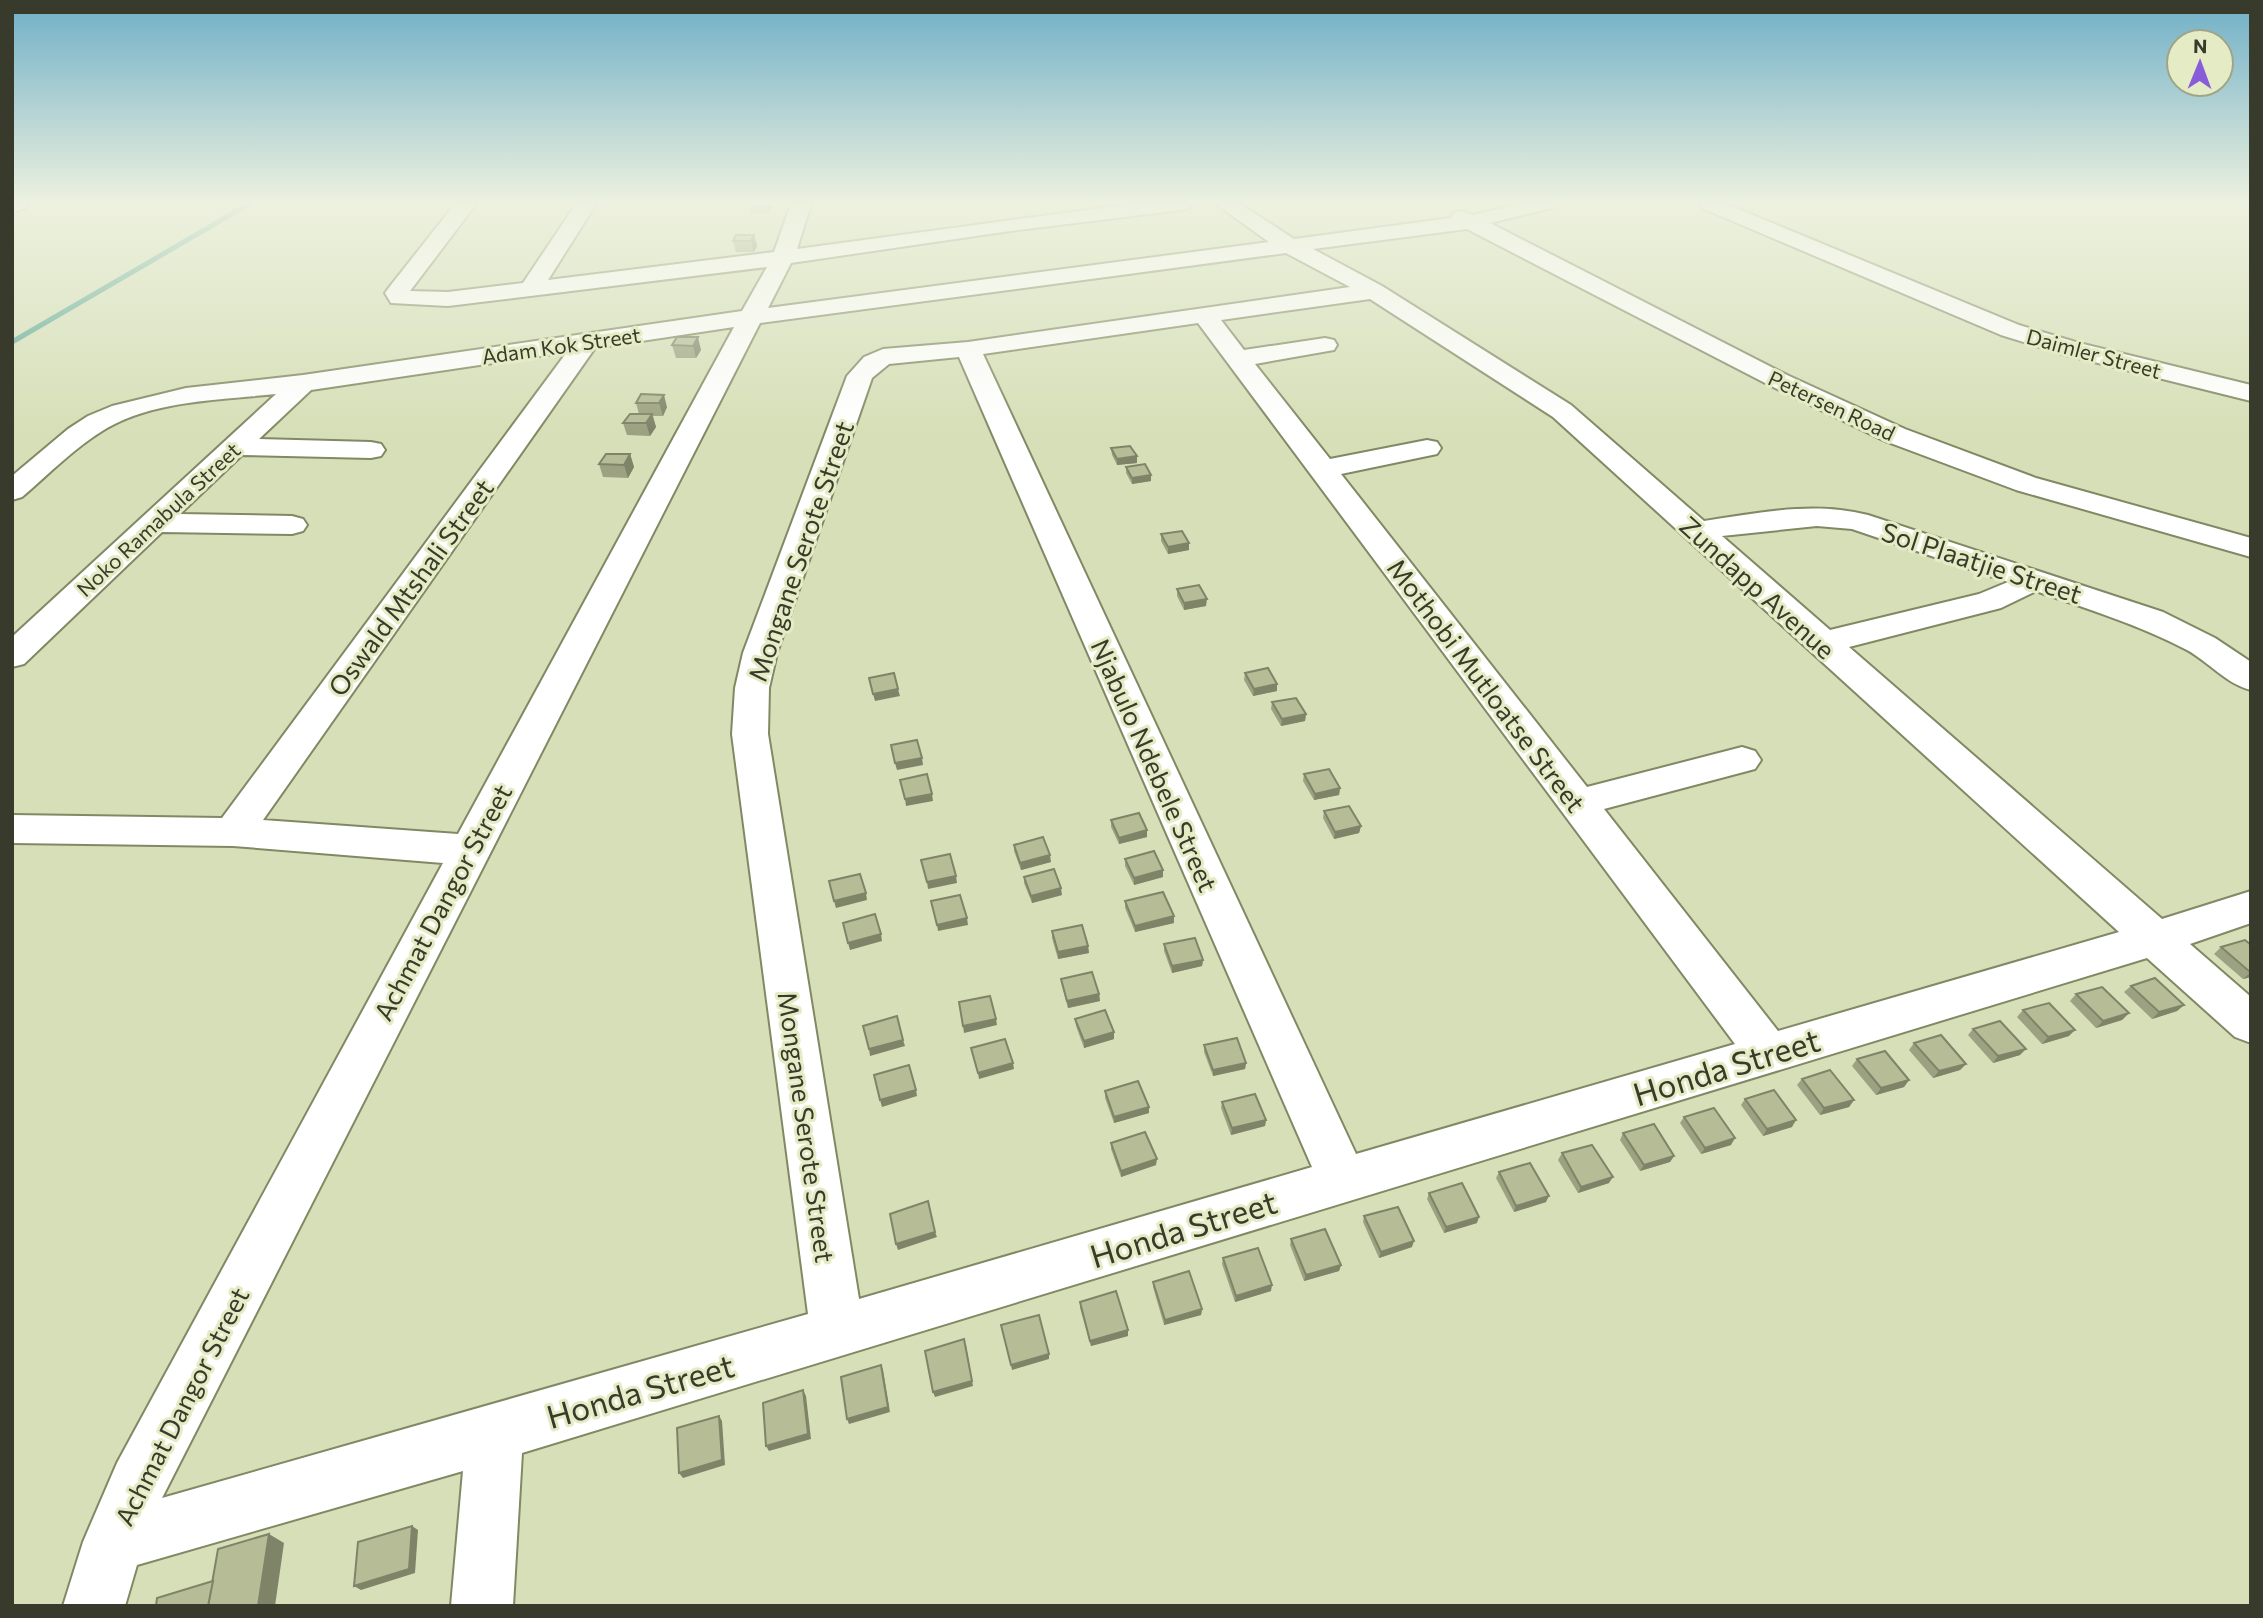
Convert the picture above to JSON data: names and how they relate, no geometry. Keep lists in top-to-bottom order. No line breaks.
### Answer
{"streets":{"street":["Adam Kok Street","Daimler Street","Petersen Road","Noko Ramabula Street","Mongane Serote Street","Sol Plaatjie Street","Oswald Mtshali Street","Zundapp Avenue","Mothobi Mutloatse Street","Njabulo Ndebele Street","Achmat Dangor Street","Honda Street"]},"crossings":[["Adam Kok Street","Noko Ramabula Street"],["Adam Kok Street","Oswald Mtshali Street"],["Adam Kok Street","Achmat Dangor Street"],["Mongane Serote Street","Zundapp Avenue"],["Mongane Serote Street","Mothobi Mutloatse Street"],["Mongane Serote Street","Njabulo Ndebele Street"],["Mongane Serote Street","Honda Street"],["Sol Plaatjie Street","Zundapp Avenue"],["Zundapp Avenue","Honda Street"],["Mothobi Mutloatse Street","Honda Street"],["Njabulo Ndebele Street","Honda Street"],["Achmat Dangor Street","Honda Street"]],"north":"top"}
